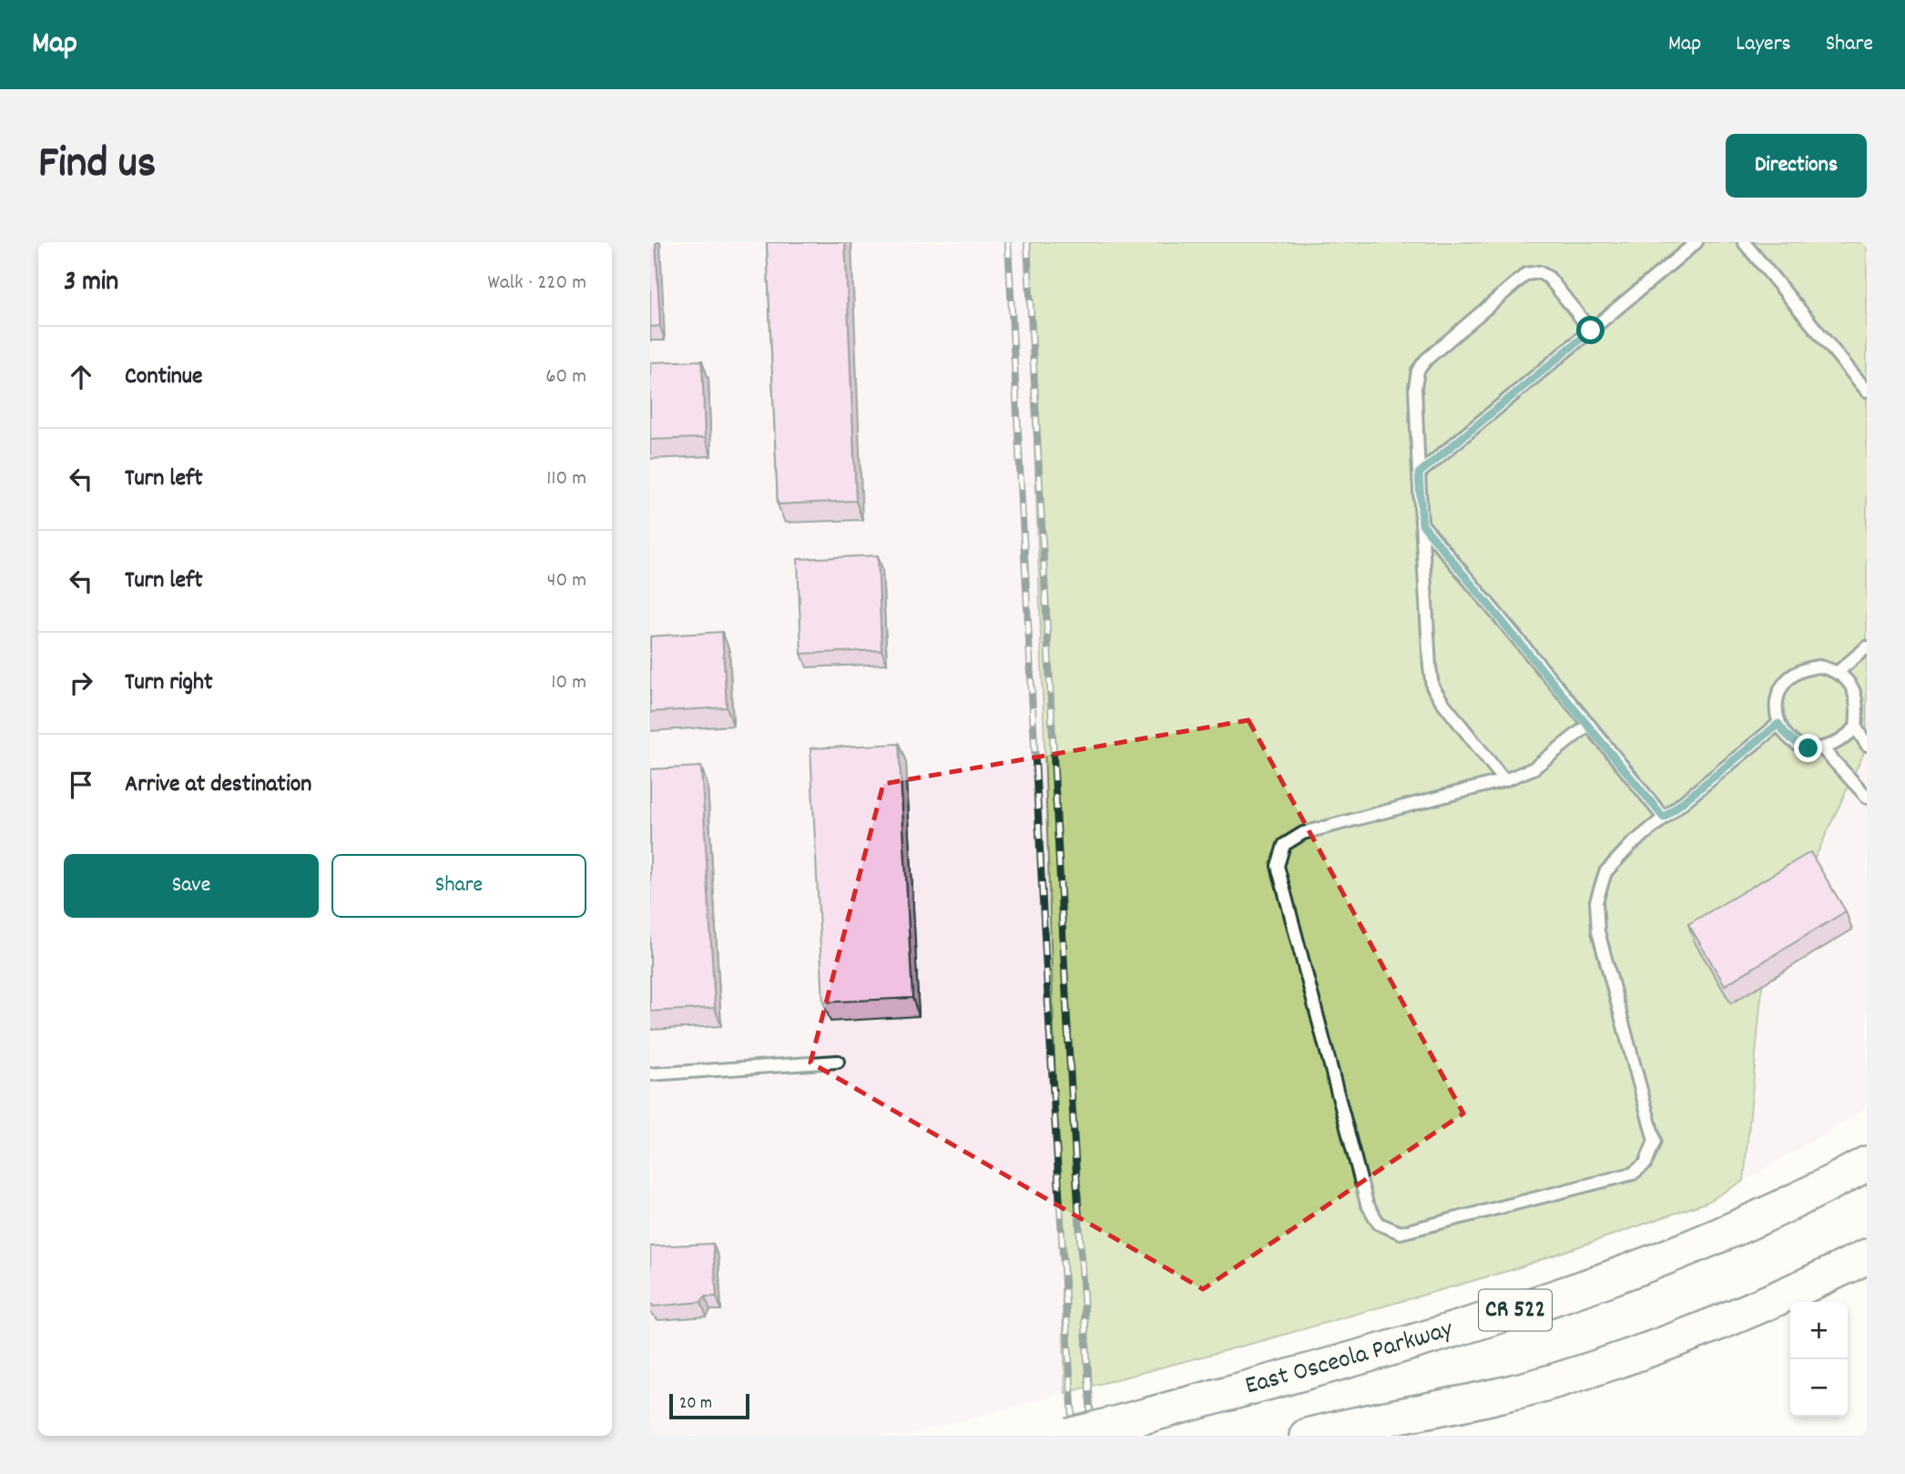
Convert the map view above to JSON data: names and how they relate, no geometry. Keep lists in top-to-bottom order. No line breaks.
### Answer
{"streets":{"main road":["CR 522","East Osceola Parkway"]},"scale_bar":"20 m","page":{"header":"Map","nav":["Map","Layers","Share"],"title":"Find us","buttons":["Directions",["Save","Share"]],"heading":["3 min","Walk · 220 m"],"list":[["Continue","60 m"],["Turn left","110 m"],["Turn left","40 m"],["Turn right","10 m"],"Arrive at destination"],"map_buttons":["+","−"],"scale":"20 m"}}
